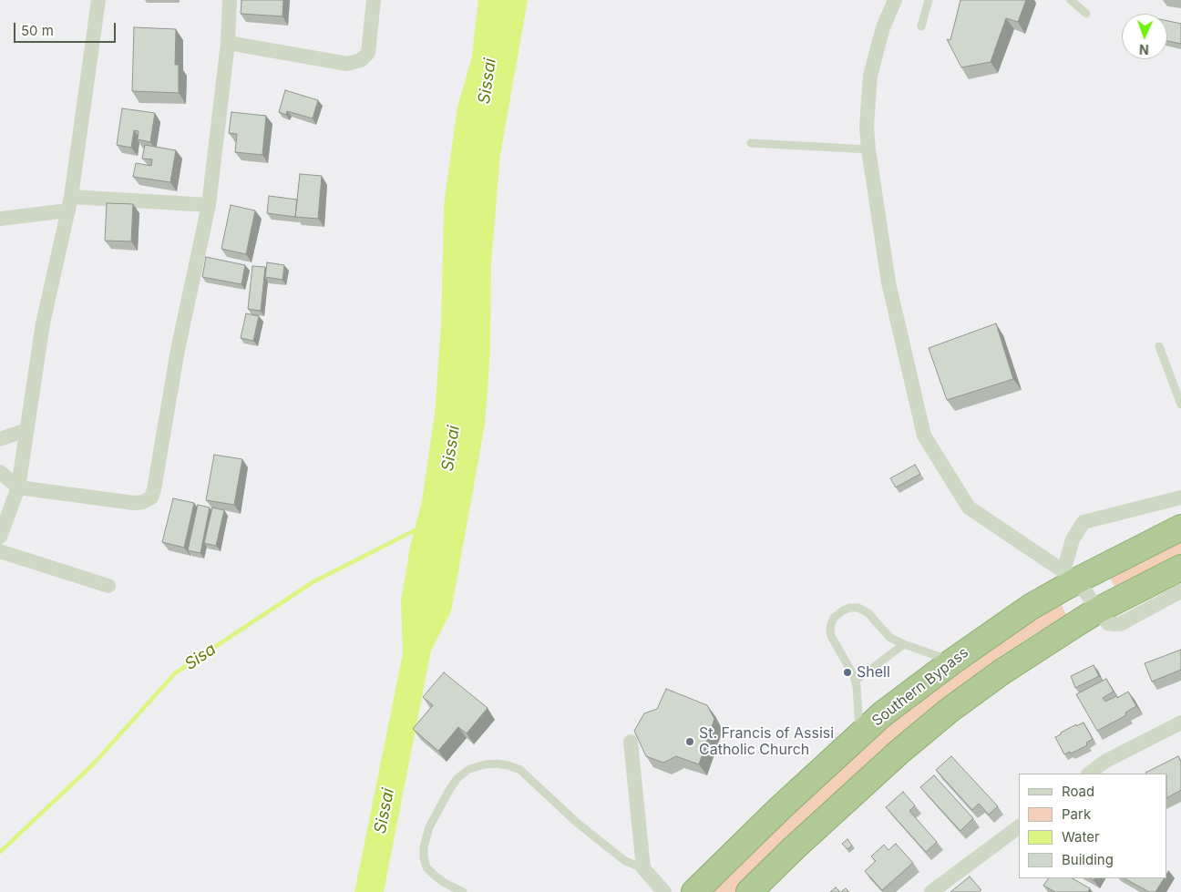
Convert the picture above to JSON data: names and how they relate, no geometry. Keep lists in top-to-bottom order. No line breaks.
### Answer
{"streets":{"highway":["Southern Bypass"]},"water":["Sissai","Sisa"],"places":["Shell","St. Francis of Assisi Catholic Church"],"legend":["Road","Park","Water","Building"],"scale_bar":"50 m","north":"bottom"}
